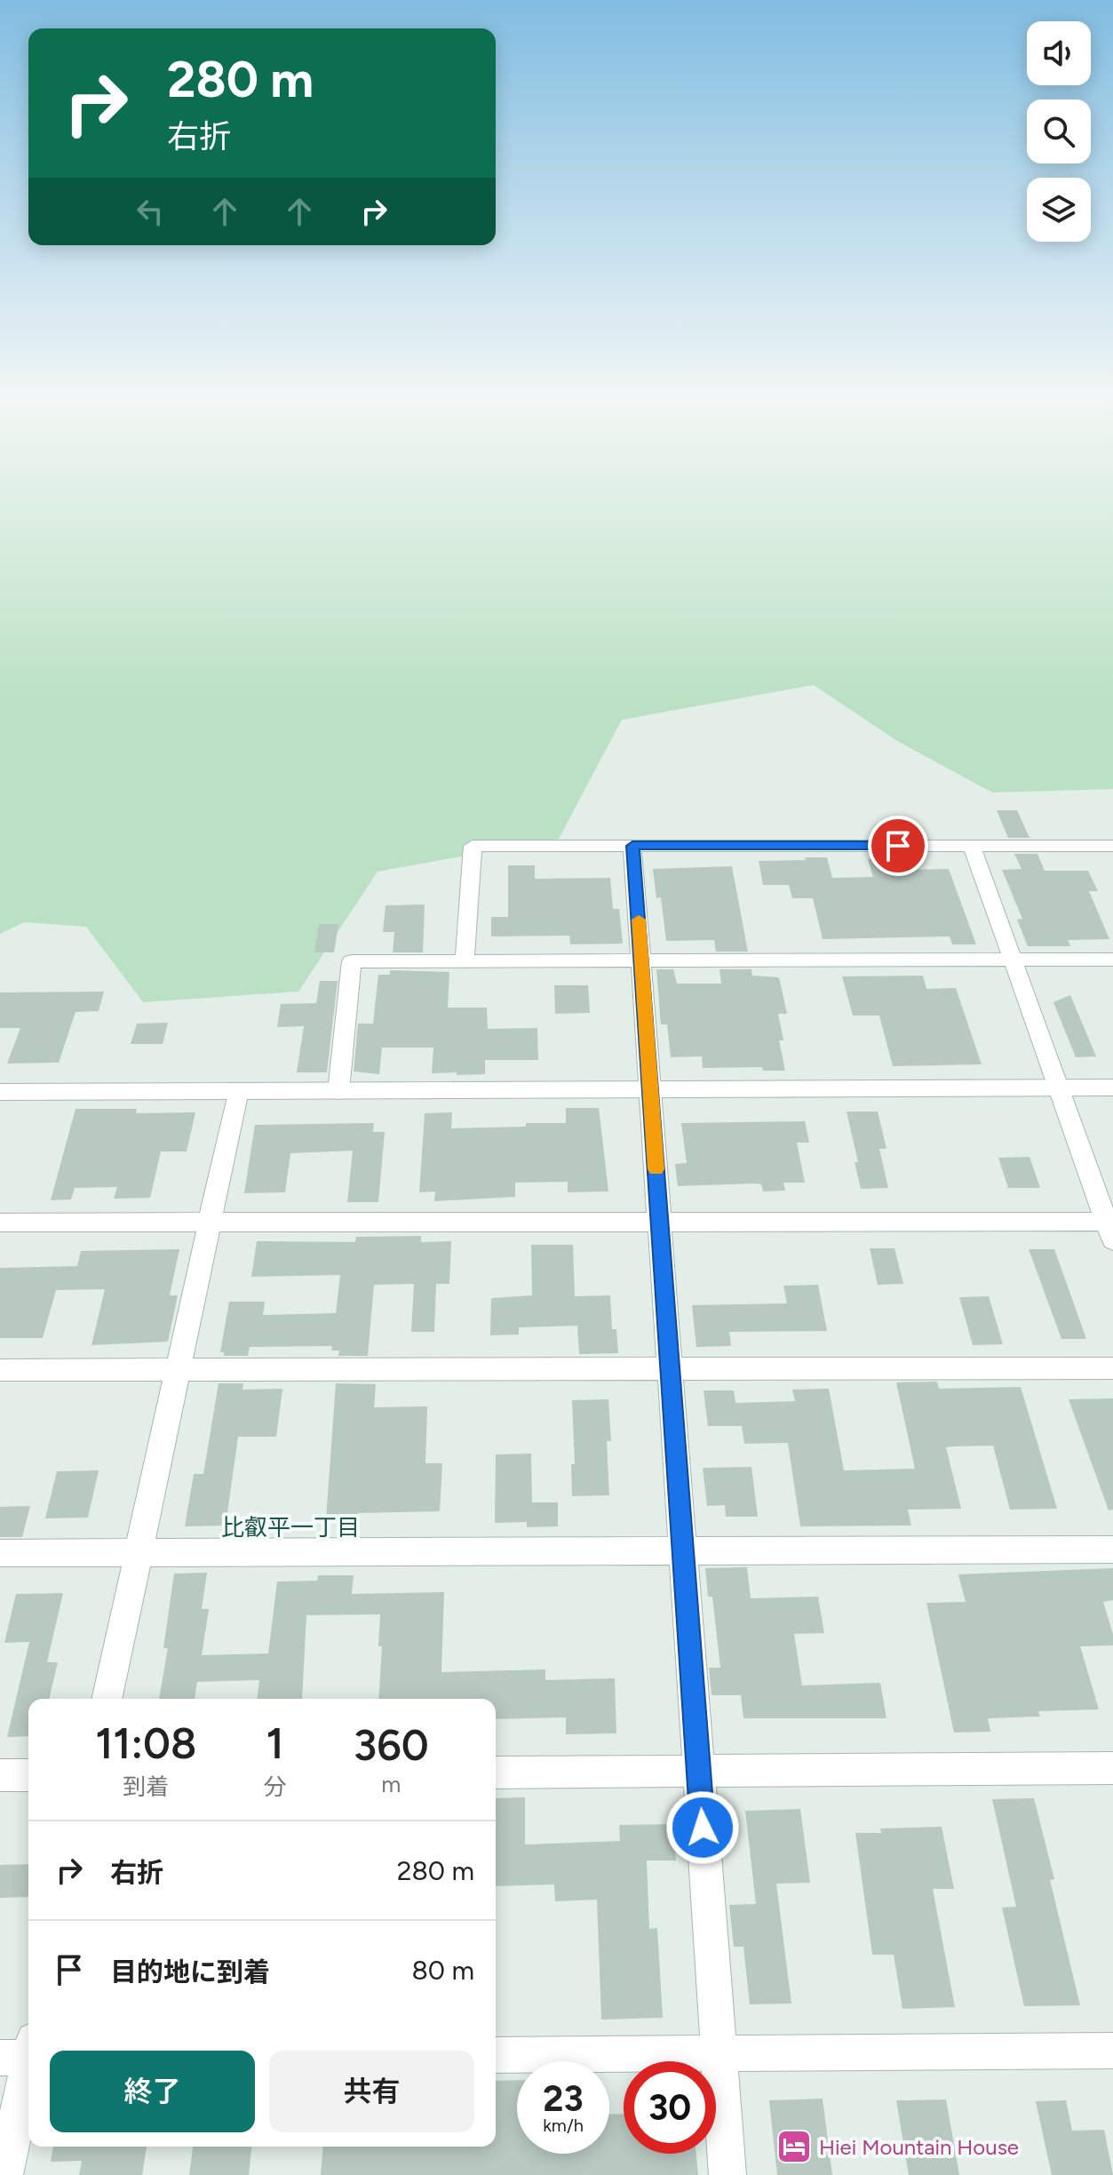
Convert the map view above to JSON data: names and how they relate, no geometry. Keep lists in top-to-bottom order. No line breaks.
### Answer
{"districts":["比叡平一丁目"],"places":{"hotel":["Hiei Mountain House"]},"page":{"turn":["280 m","右折"],"eta":["11:08","到着","1","分","360","m"],"list":[{"name":"右折","value":"280 m"},{"name":"目的地に到着","value":"80 m"}],"buttons":["終了","共有"],"speed":"23 km/h","limit":"30"}}
